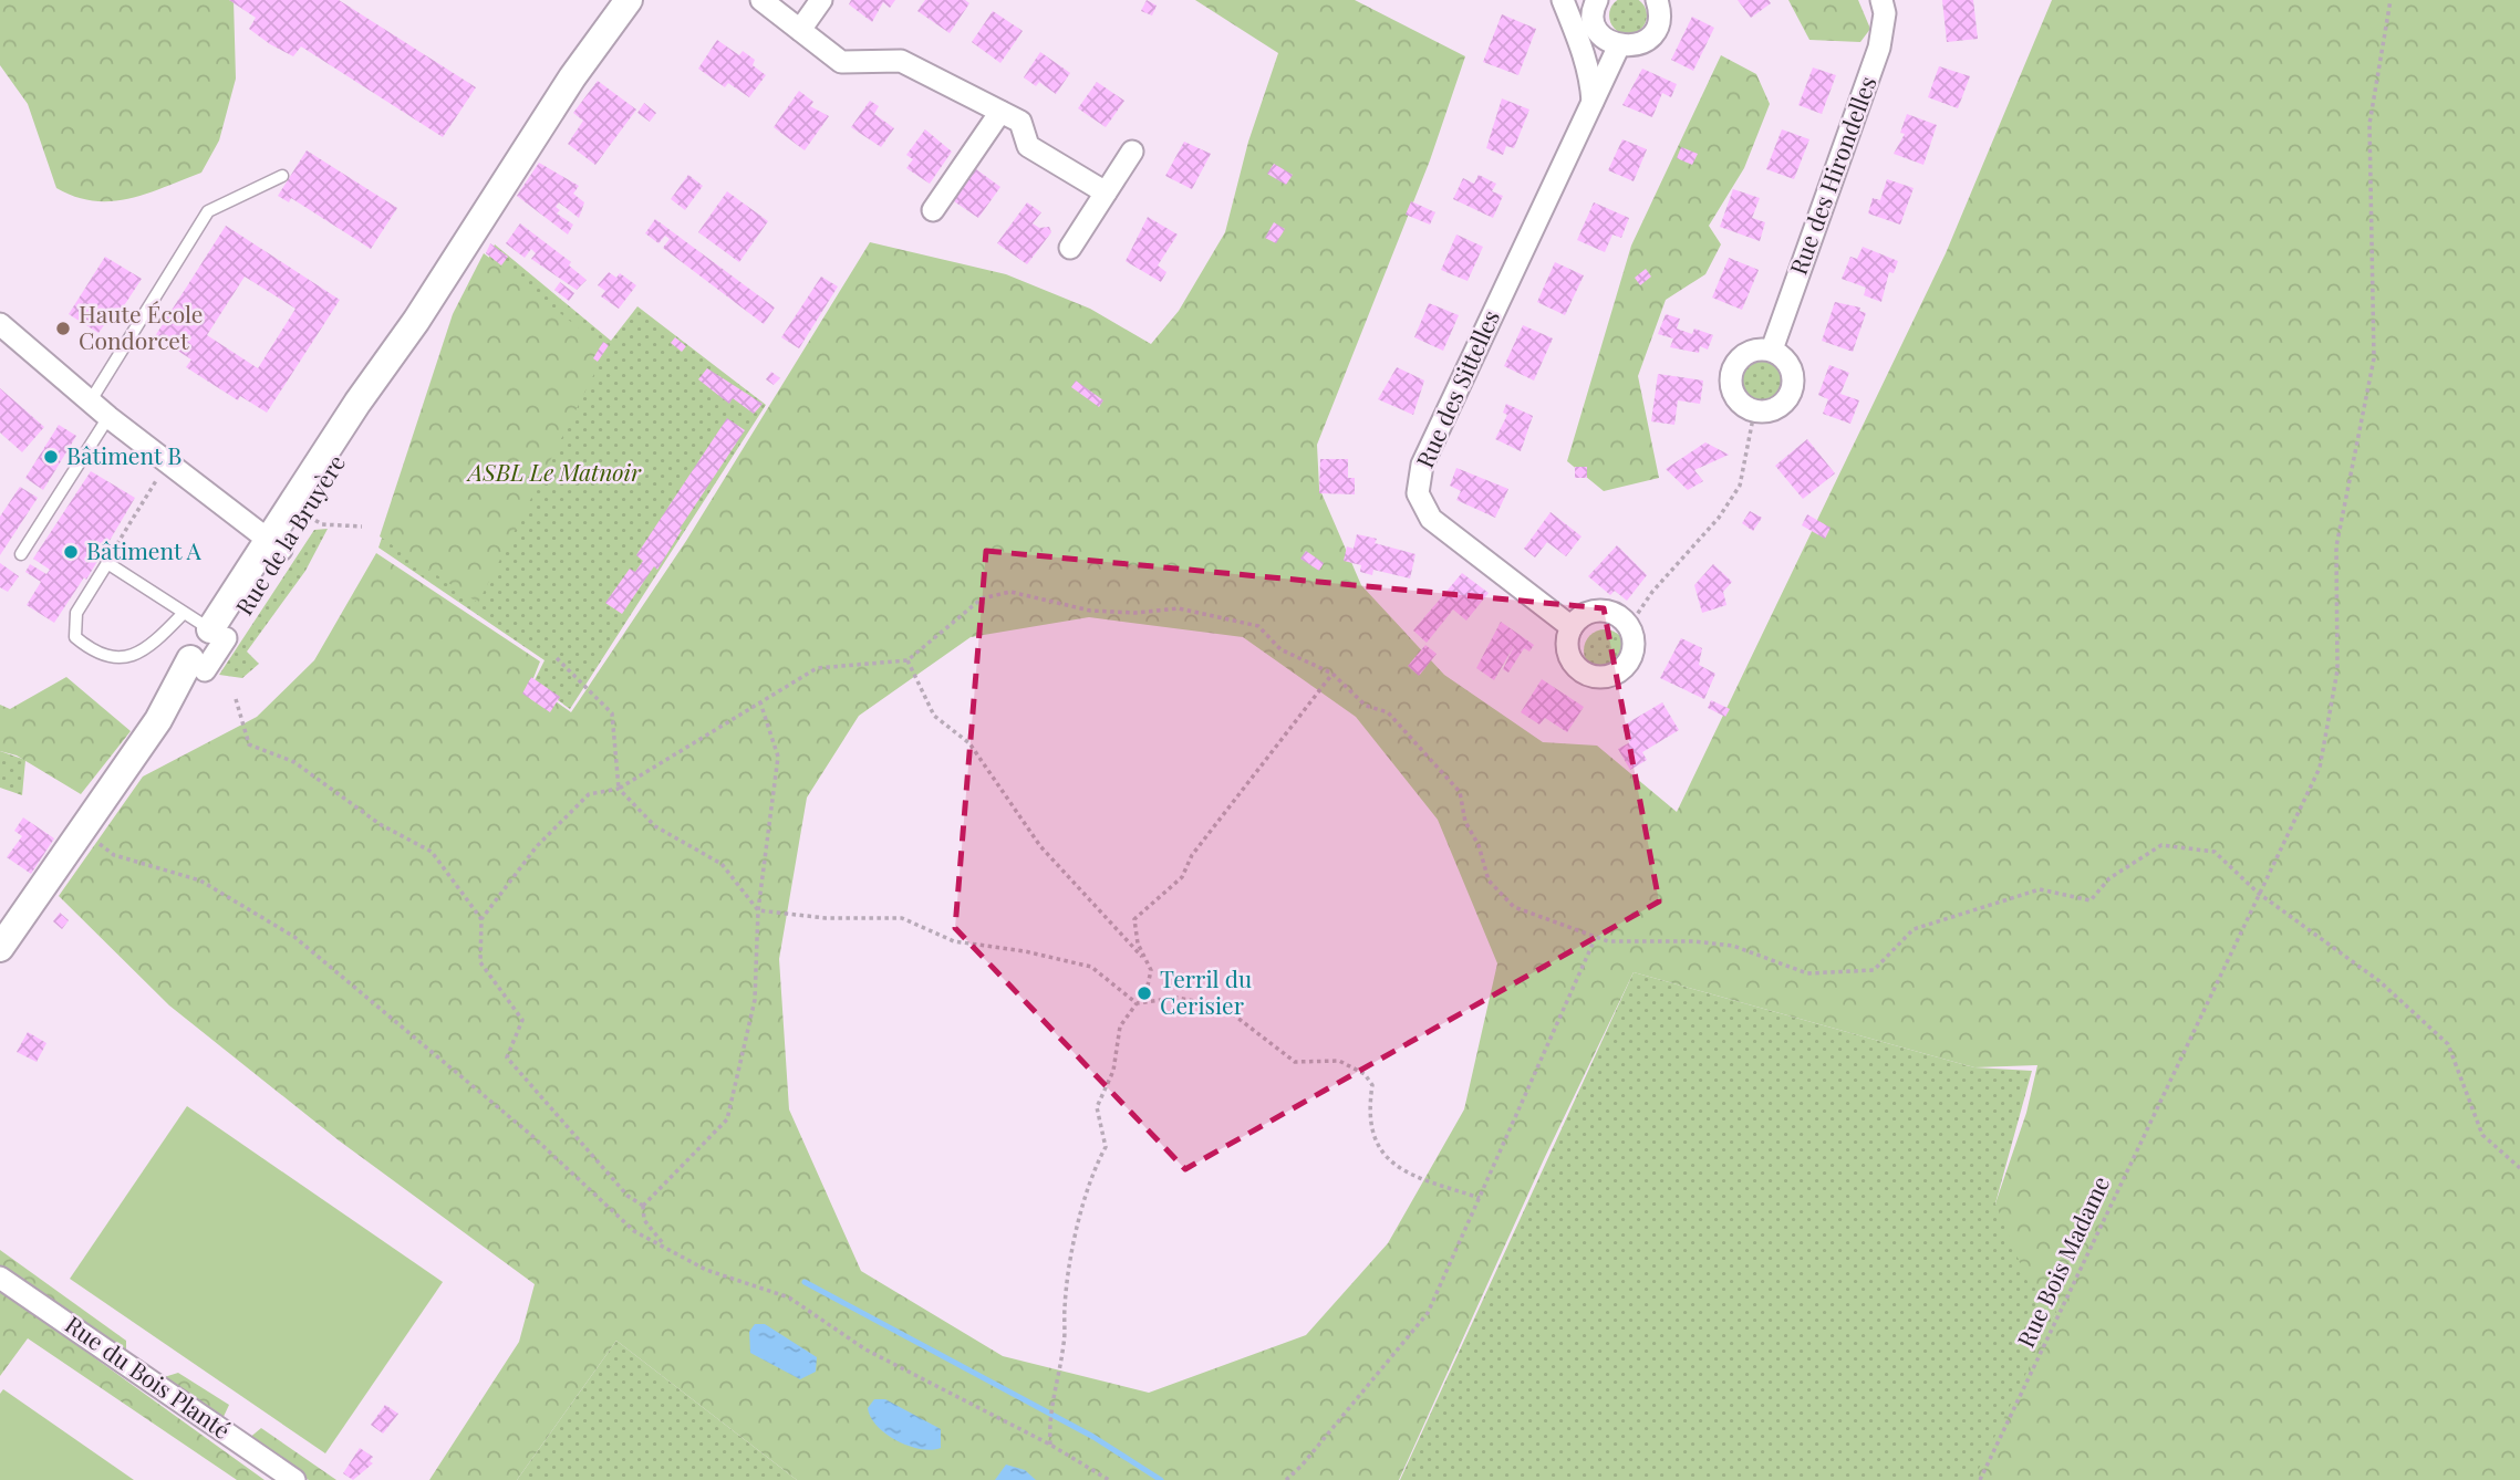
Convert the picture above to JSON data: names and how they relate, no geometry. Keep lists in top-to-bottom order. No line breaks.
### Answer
{"streets":{"street":["Rue des Hirondelles","Rue des Sittelles","Rue de la Bruyère","Rue du Bois Planté"],"path":["Rue Bois Madame"]},"parks":["ASBL Le Matnoir"],"places":["Haute École Condorcet","Bâtiment B","Bâtiment A","Terril du Cerisier"]}
